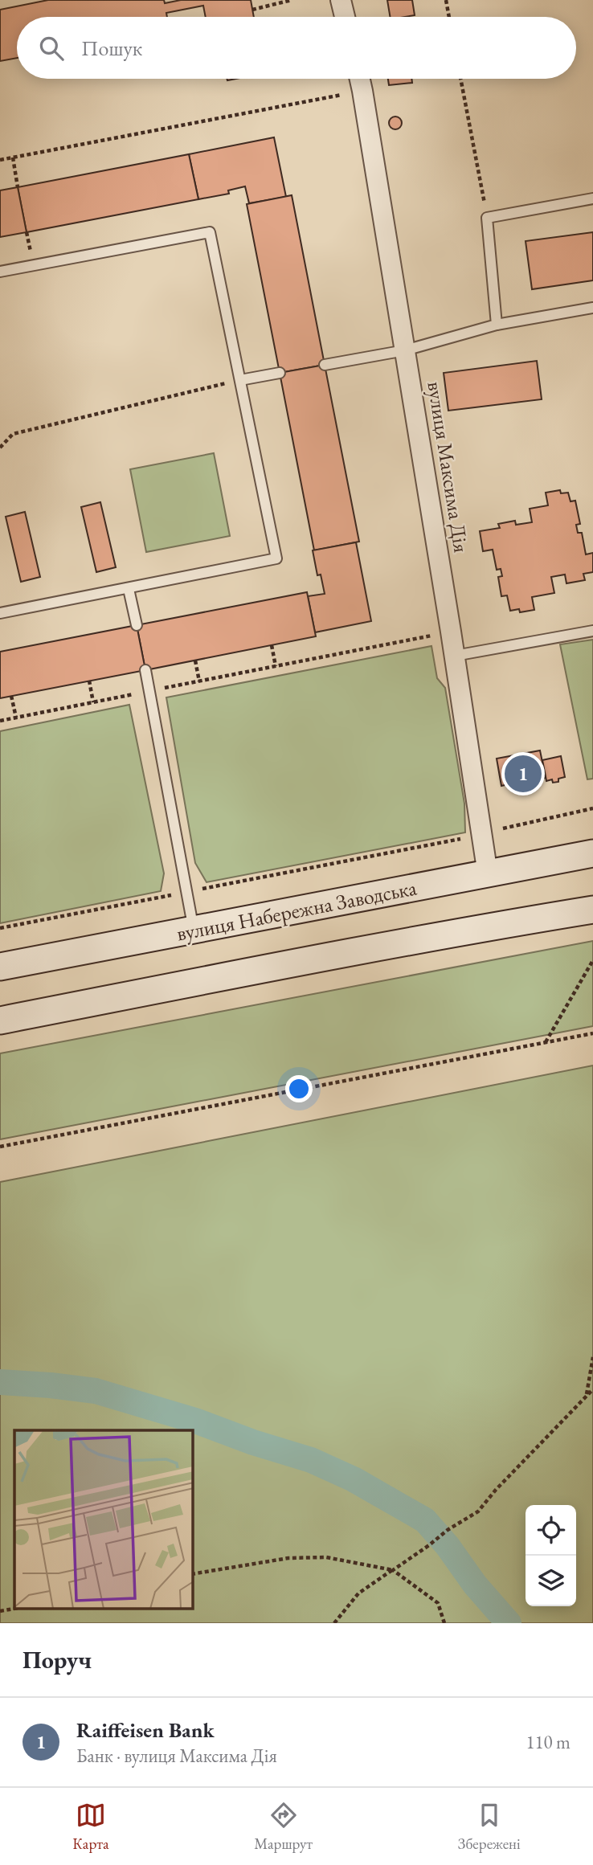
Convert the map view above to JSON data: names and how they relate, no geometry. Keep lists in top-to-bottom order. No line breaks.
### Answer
{"streets":{"main road":["вулиця Набережна Заводська"],"street":["вулиця Максима Дія"]},"crossings":[["вулиця Максима Дія","вулиця Набережна Заводська"]],"page":{"search":"Пошук","pins":"1","heading":"Поруч","list":[{"mark":"1","name":"Raiffeisen Bank","note":"Банк · вулиця Максима Дія","value":"110 m"}],"nav":["Карта","Маршрут","Збережені"]}}
